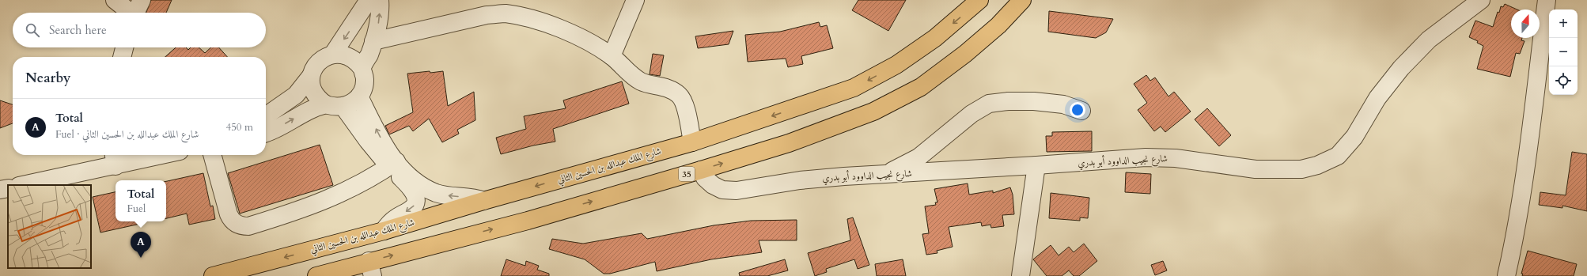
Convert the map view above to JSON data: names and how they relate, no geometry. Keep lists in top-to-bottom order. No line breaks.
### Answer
{"streets":{"highway":["شارع الملك عبدالله بن الحسين الثاني","35"],"street":["شارع نجيب الداوود أبو بدري"]},"crossings":[["شارع نجيب الداوود أبو بدري","35"]],"north":"top","page":{"map_buttons":["+","−"],"search":"Search here","heading":"Nearby","list":[{"mark":"A","name":"Total","note":"Fuel · شارع الملك عبدالله بن الحسين الثاني","value":"450 m"}],"popup":["Total","Fuel"],"pins":"A"}}
